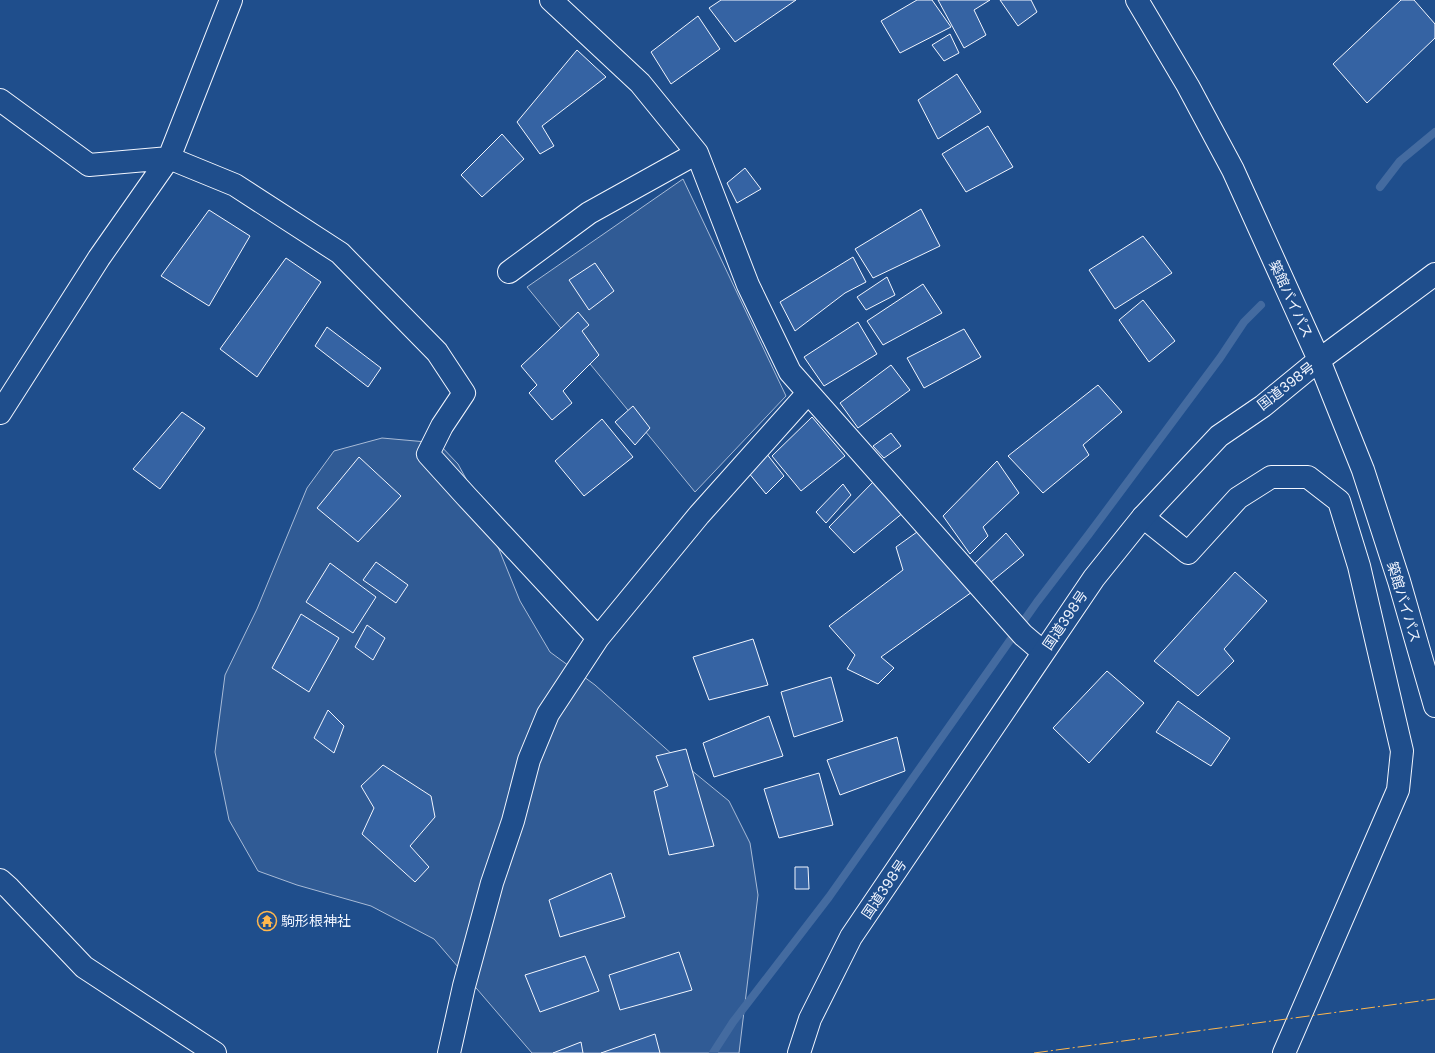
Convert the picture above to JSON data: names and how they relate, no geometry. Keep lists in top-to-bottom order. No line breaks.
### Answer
{"streets":{"main road":["築館バイパス","国道398号"]},"crossings":[["築館バイパス","国道398号"]],"places":{"temple":["駒形根神社"]}}
